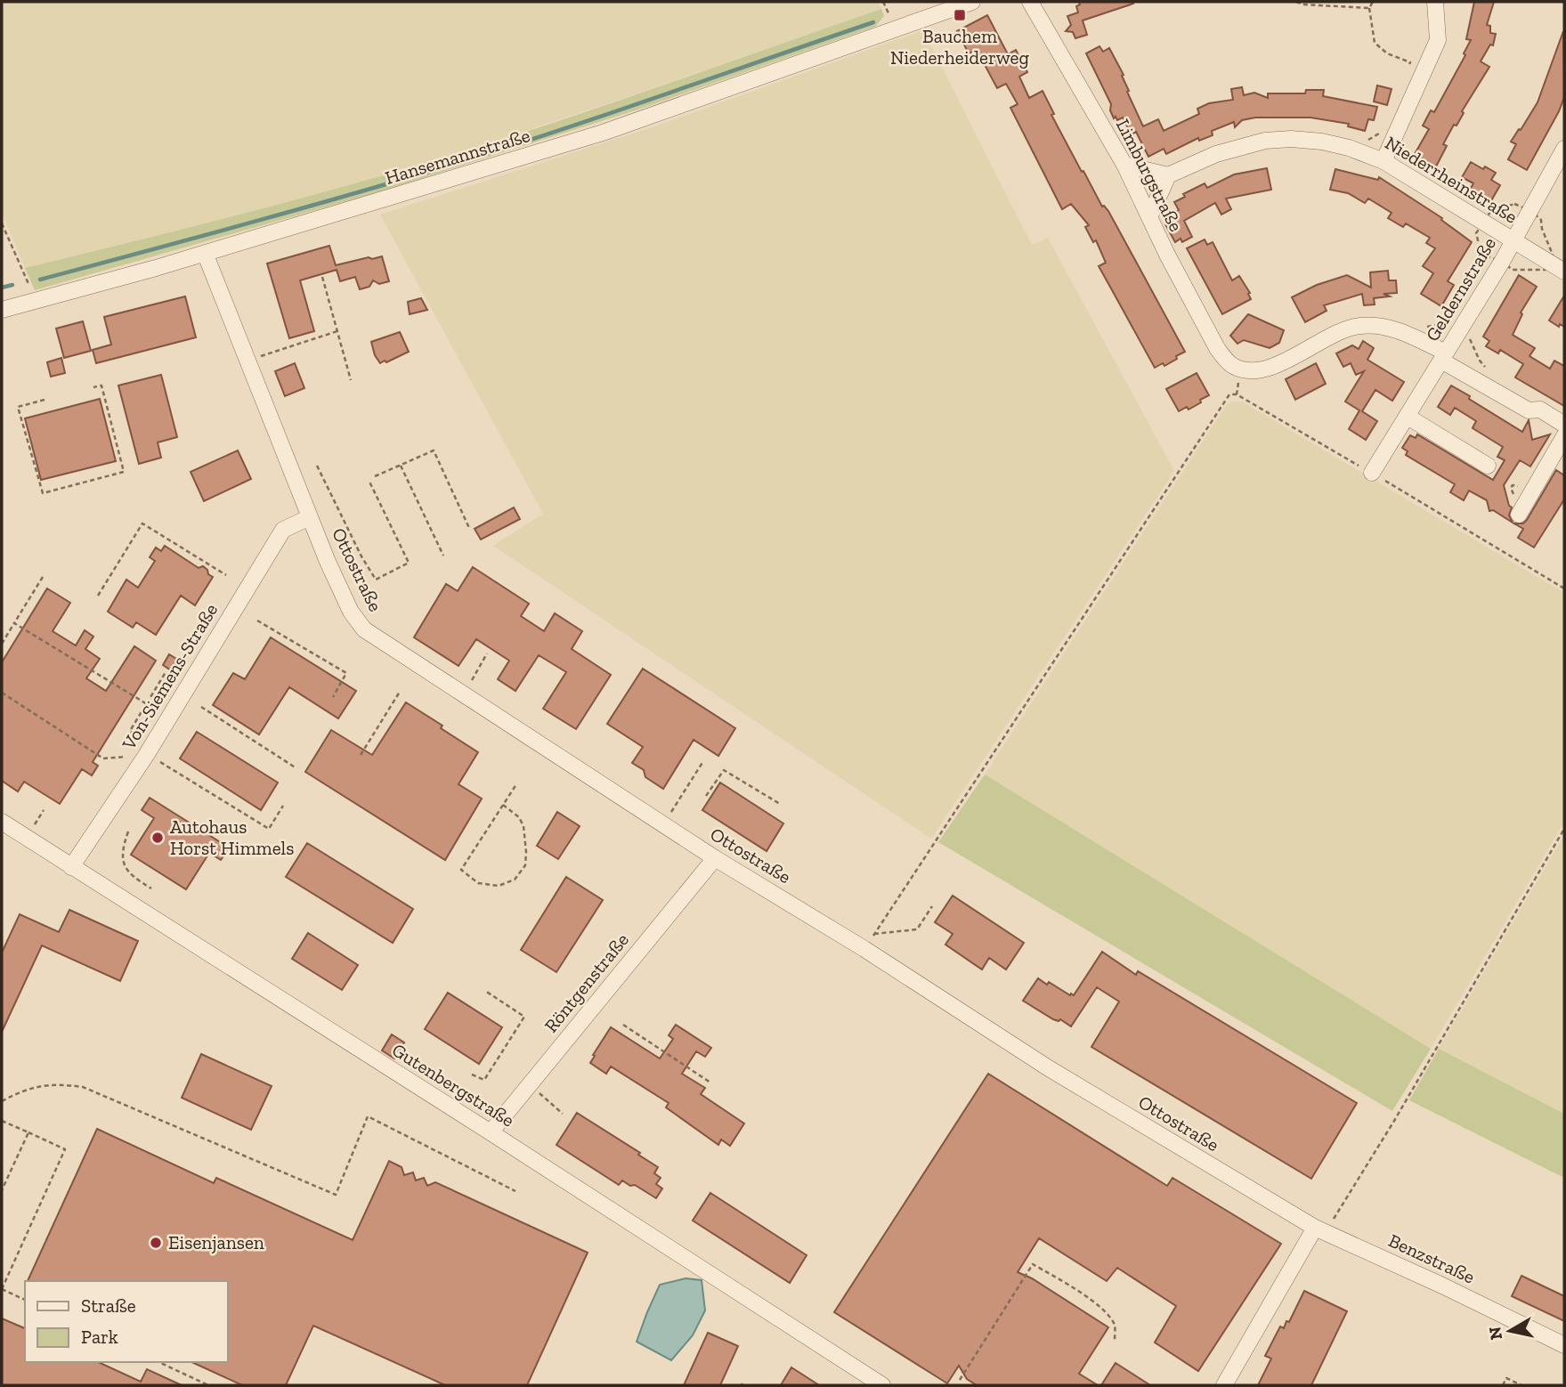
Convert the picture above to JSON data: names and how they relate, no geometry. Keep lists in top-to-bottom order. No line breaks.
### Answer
{"streets":{"street":["Hansemannstraße","Limburgstraße","Niederrheinstraße","Geldernstraße","Ottostraße","Von-Siemens-Straße","Röntgenstraße","Gutenbergstraße","Benzstraße"]},"crossings":[["Hansemannstraße","Ottostraße"],["Niederrheinstraße","Geldernstraße"],["Ottostraße","Von-Siemens-Straße"],["Ottostraße","Röntgenstraße"],["Ottostraße","Benzstraße"],["Von-Siemens-Straße","Gutenbergstraße"],["Röntgenstraße","Gutenbergstraße"]],"places":{"transit":["Bauchem Niederheiderweg"],"other":["Autohaus Horst Himmels","Eisenjansen"]},"legend":["Straße","Park"],"north":"left"}
